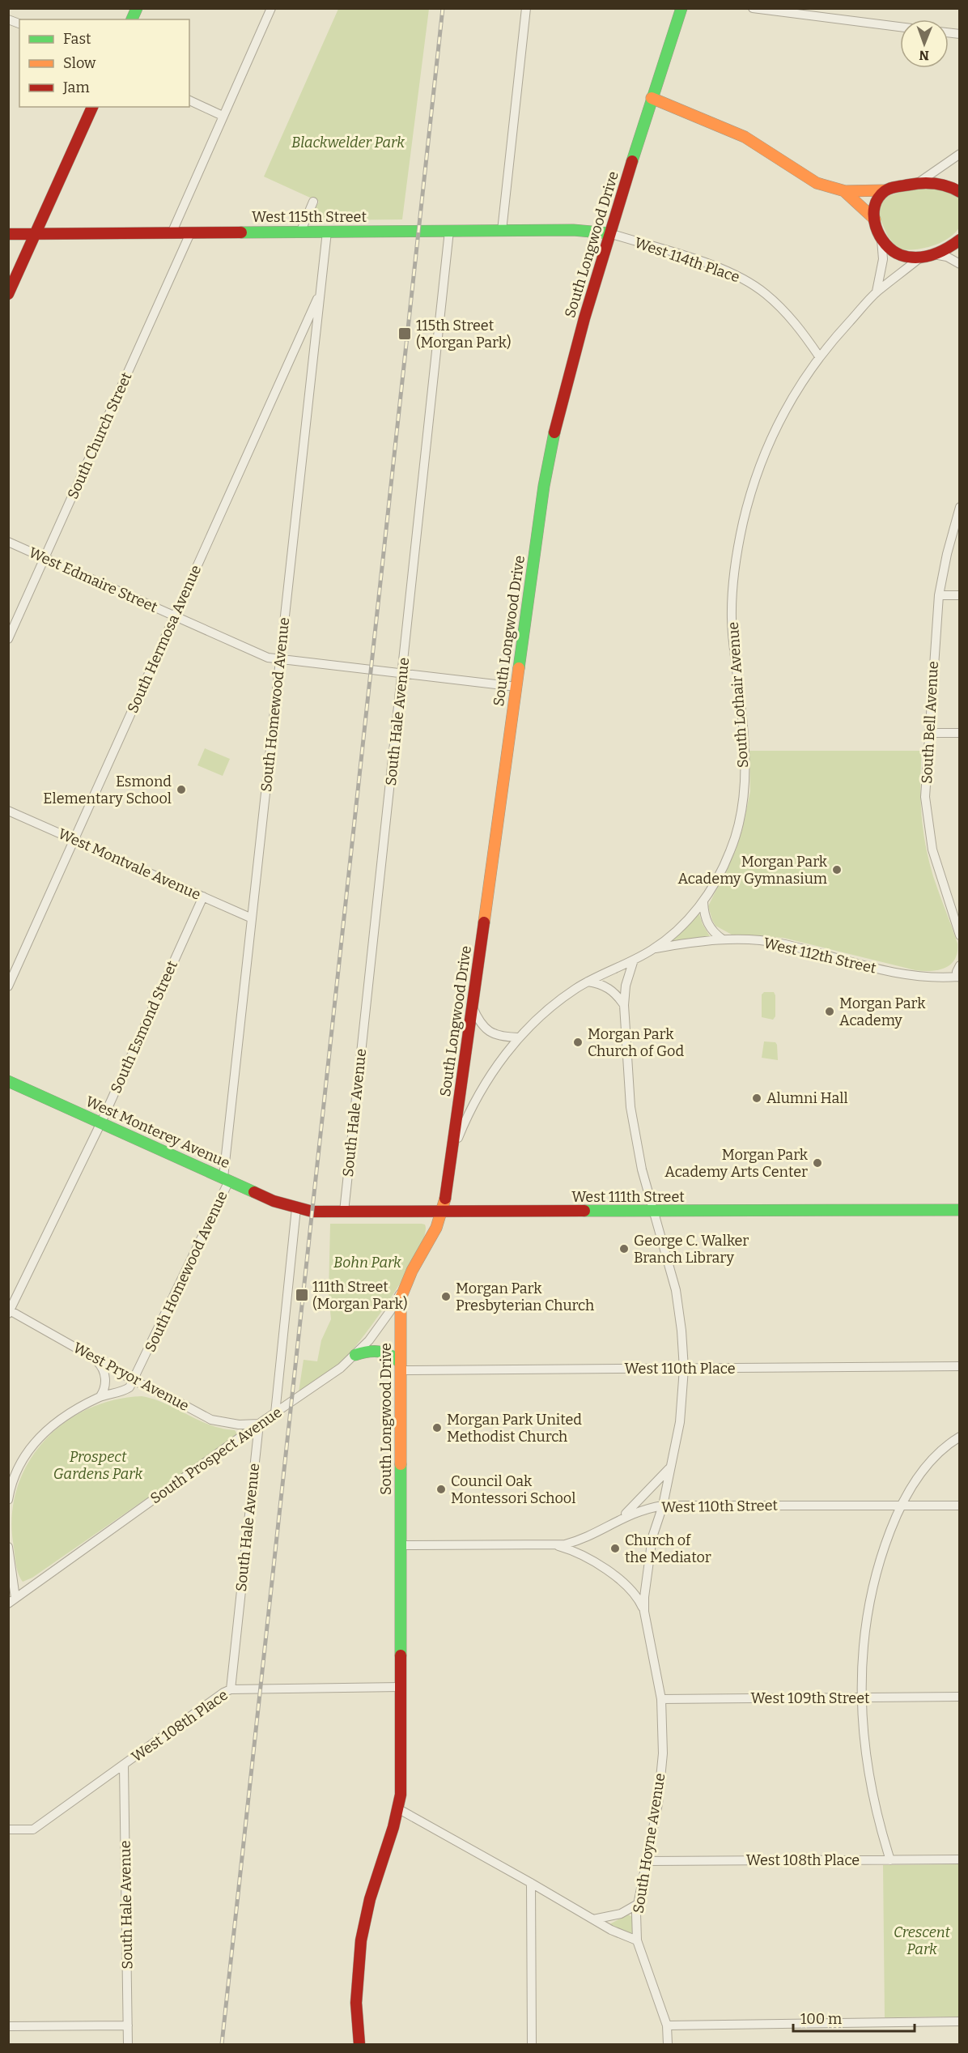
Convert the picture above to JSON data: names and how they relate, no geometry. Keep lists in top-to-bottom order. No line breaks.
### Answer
{"streets":{"street":["West 115th Street","South Longwood Drive","West 114th Place","South Church Street","West Edmaire Street","South Hermosa Avenue","South Lothair Avenue","South Homewood Avenue","South Hale Avenue","South Bell Avenue","West Montvale Avenue","West 112th Street","South Esmond Street","West Monterey Avenue","West 111th Street","West 110th Place","West Pryor Avenue","South Prospect Avenue","West 110th Street","West 109th Street","West 108th Place","South Hoyne Avenue"]},"crossings":[["West 115th Street","South Longwood Drive"],["West 115th Street","West 114th Place"],["West 115th Street","South Church Street"],["West 115th Street","South Homewood Avenue"],["West 115th Street","South Hale Avenue"],["South Longwood Drive","West 114th Place"],["South Longwood Drive","West Edmaire Street"],["South Longwood Drive","South Lothair Avenue"],["South Longwood Drive","West 111th Street"],["South Longwood Drive","West 110th Place"],["South Longwood Drive","South Prospect Avenue"],["South Longwood Drive","West 110th Street"],["South Longwood Drive","West 108th Place"],["West 114th Place","South Lothair Avenue"],["South Church Street","West Edmaire Street"],["West Edmaire Street","South Hermosa Avenue"],["West Edmaire Street","South Homewood Avenue"],["West Edmaire Street","South Hale Avenue"],["South Hermosa Avenue","South Homewood Avenue"],["South Hermosa Avenue","West Montvale Avenue"],["South Lothair Avenue","West 112th Street"],["South Lothair Avenue","South Hoyne Avenue"],["South Homewood Avenue","West Montvale Avenue"],["South Homewood Avenue","West Monterey Avenue"],["South Homewood Avenue","West Pryor Avenue"],["South Hale Avenue","West 111th Street"],["South Hale Avenue","West Pryor Avenue"],["South Hale Avenue","South Prospect Avenue"],["South Hale Avenue","West 108th Place"],["West Montvale Avenue","South Esmond Street"],["South Esmond Street","West Monterey Avenue"],["South Esmond Street","West Pryor Avenue"],["West Monterey Avenue","West 111th Street"],["West 111th Street","South Hoyne Avenue"],["West 110th Place","South Hoyne Avenue"],["West Pryor Avenue","South Prospect Avenue"],["West 110th Street","South Hoyne Avenue"],["West 109th Street","South Hoyne Avenue"],["West 108th Place","South Hoyne Avenue"]],"parks":["Blackwelder Park","Bohn Park","Prospect Gardens Park","Crescent Park"],"places":{"transit":["115th Street (Morgan Park)","111th Street (Morgan Park)"],"other":["Esmond Elementary School","Morgan Park Academy Gymnasium","Morgan Park Academy","Morgan Park Church of God","Alumni Hall","Morgan Park Academy Arts Center","George C. Walker Branch Library","Morgan Park Presbyterian Church","Morgan Park United Methodist Church","Council Oak Montessori School","Church of the Mediator"]},"legend":["Fast","Slow","Jam"],"scale_bar":"100 m","north":"bottom"}
